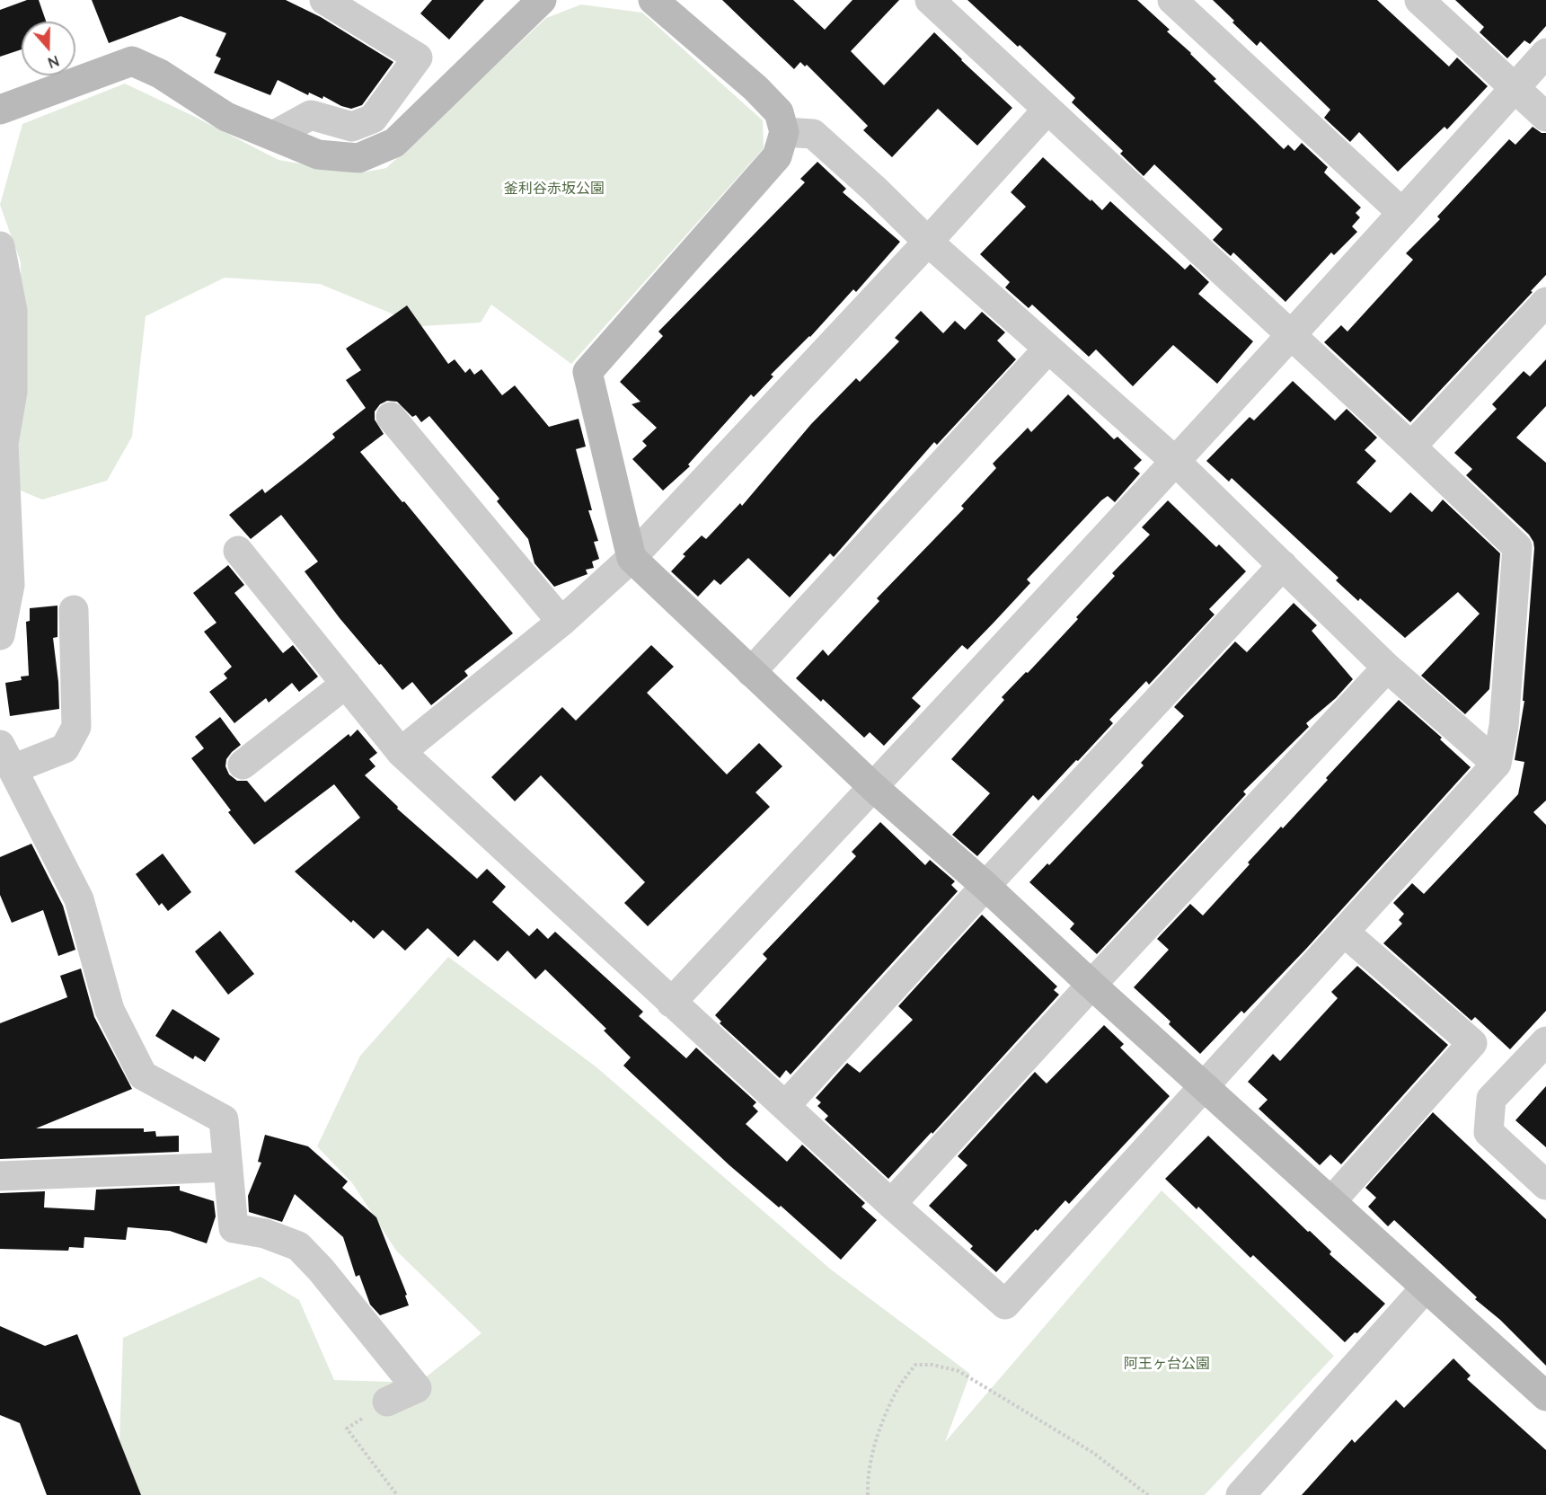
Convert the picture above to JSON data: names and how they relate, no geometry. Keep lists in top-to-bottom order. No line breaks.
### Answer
{"parks":["釜利谷赤坂公園","阿王ヶ台公園"],"north":"bottom"}
